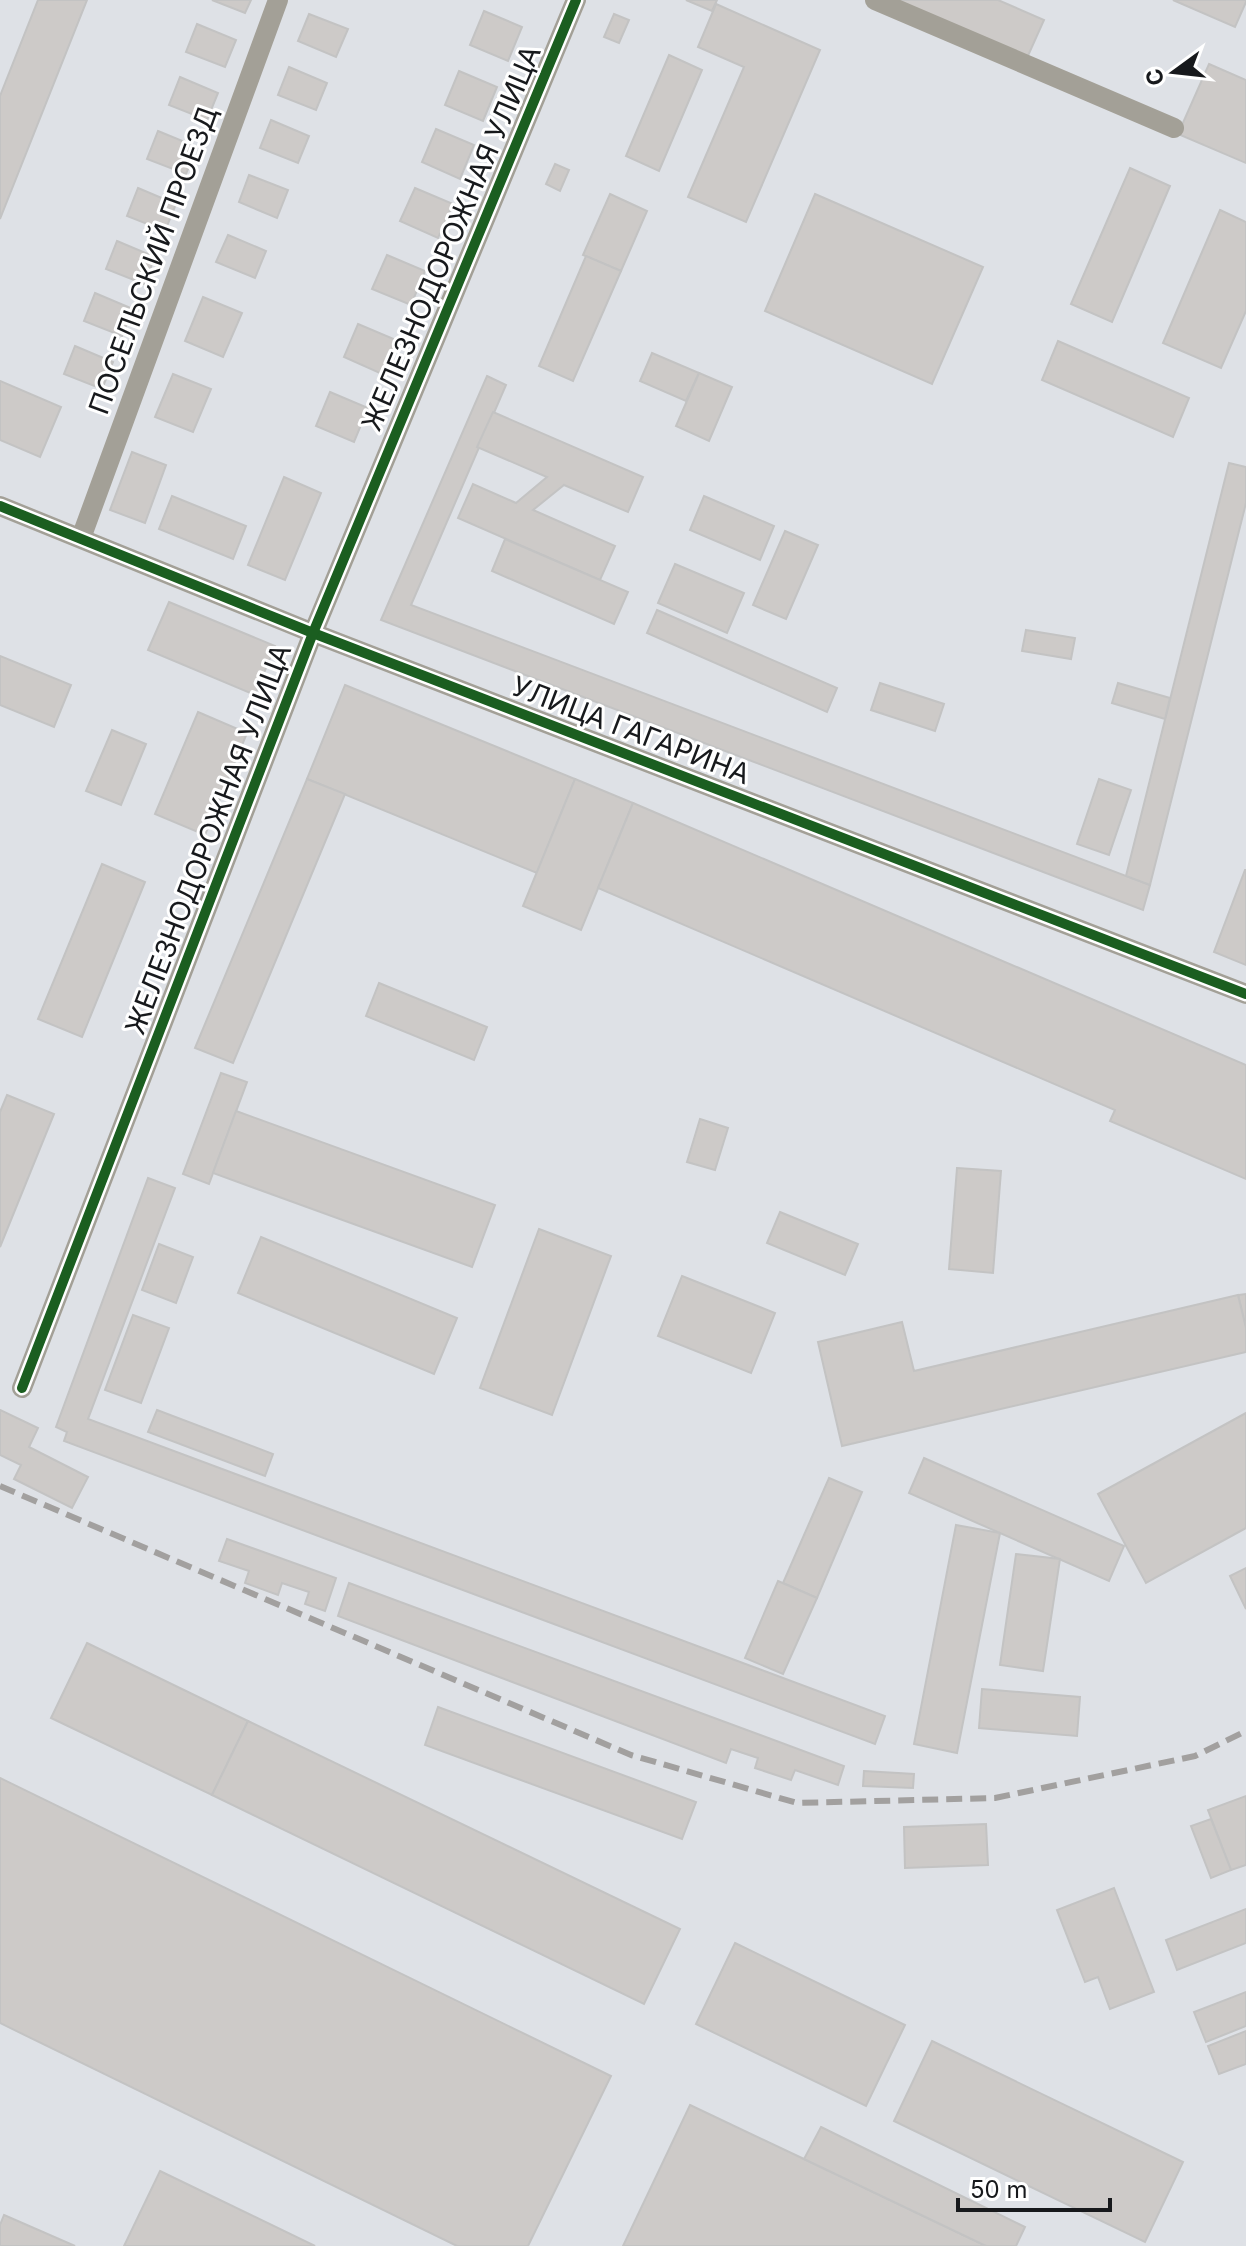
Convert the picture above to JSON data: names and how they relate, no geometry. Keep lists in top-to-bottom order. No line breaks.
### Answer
{"streets":{"street":["ЖЕЛЕЗНОДОРОЖНАЯ УЛИЦА","ПОСЕЛЬСКИЙ ПРОЕЗД","УЛИЦА ГАГАРИНА"]},"crossings":[["ЖЕЛЕЗНОДОРОЖНАЯ УЛИЦА","УЛИЦА ГАГАРИНА"],["ПОСЕЛЬСКИЙ ПРОЕЗД","УЛИЦА ГАГАРИНА"]],"scale_bar":"50 m","north":"left"}
